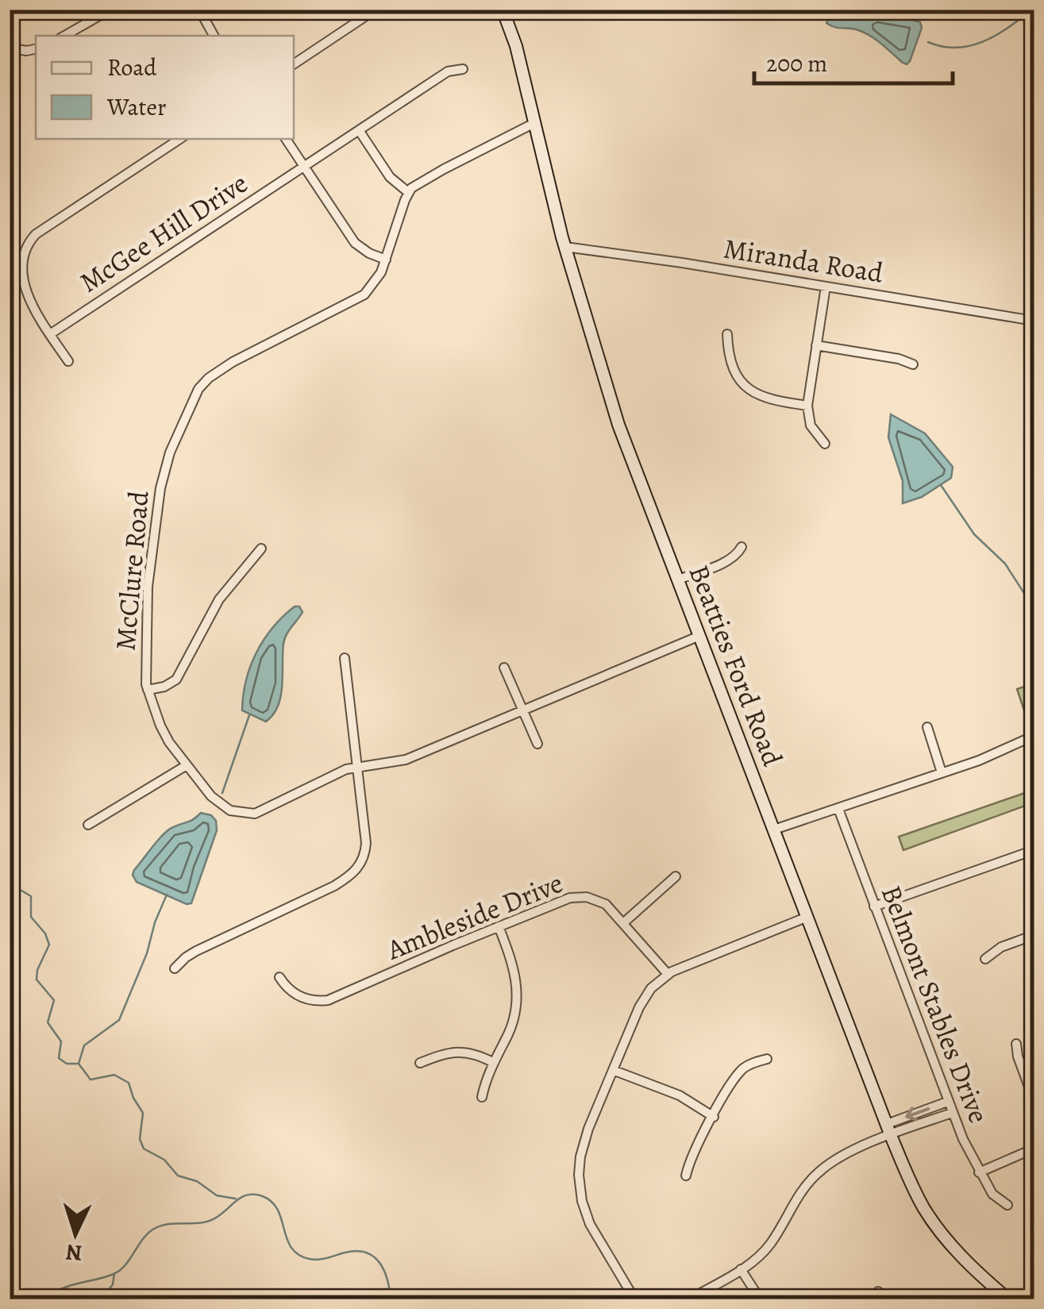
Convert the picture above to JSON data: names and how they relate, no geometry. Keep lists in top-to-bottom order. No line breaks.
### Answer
{"streets":{"main road":["Beatties Ford Road"],"street":["McGee Hill Drive","Miranda Road","McClure Road","Ambleside Drive","Belmont Stables Drive"]},"crossings":[["Miranda Road","Beatties Ford Road"],["McClure Road","Beatties Ford Road"]],"legend":["Road","Water"],"scale_bar":"200 m","north":"bottom"}
